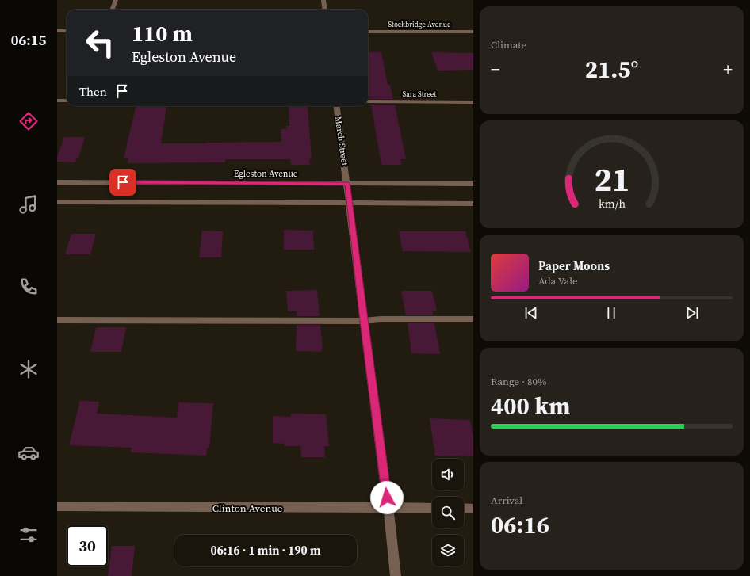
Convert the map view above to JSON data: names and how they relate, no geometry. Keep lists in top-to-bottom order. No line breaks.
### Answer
{"streets":{"street":["Stockbridge Avenue","Sara Street","March Street","Egleston Avenue","Clinton Avenue"]},"crossings":[["March Street","Egleston Avenue"],["March Street","Clinton Avenue"]],"page":{"tabs":"06:15","tile":["Climate",["Range · 80%","400 km"],["Arrival","06:16"]],"turn":["110 m","Egleston Avenue"],"heat":["−","21.5°","+"],"then":"Then","song":["Paper Moons","Ada Vale"],"limit":"30","trip":"06:16 · 1 min · 190 m","gauge":["21","km/h"]}}
